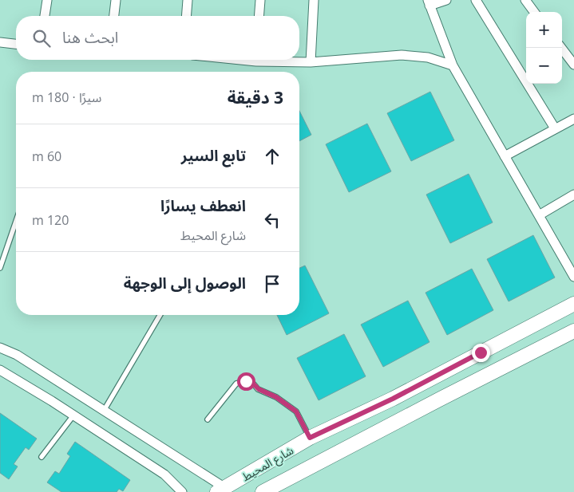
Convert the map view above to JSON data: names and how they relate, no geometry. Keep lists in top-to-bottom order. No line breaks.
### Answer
{"streets":{"main road":["شارع المحيط"]},"page":{"map_buttons":["+","−"],"search":"ابحث هنا","heading":["3 دقيقة","سيرًا · 180 m"],"list":[["تابع السير","60 m"],["انعطف يسارًا","شارع المحيط","120 m"],"الوصول إلى الوجهة"]}}
